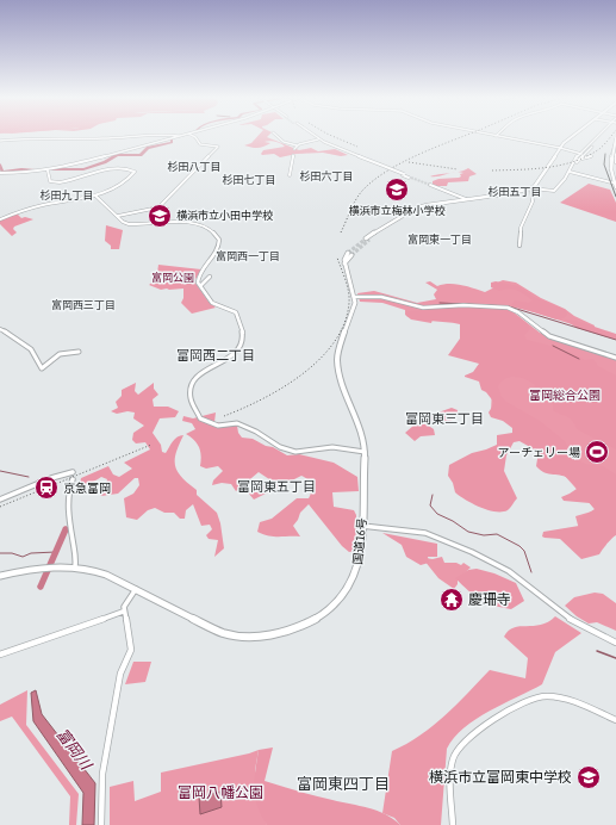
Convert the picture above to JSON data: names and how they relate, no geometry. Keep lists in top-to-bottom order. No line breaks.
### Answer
{"streets":{"highway":["国道16号"]},"districts":["杉田八丁目","杉田六丁目","杉田七丁目","杉田五丁目","杉田九丁目","富岡東一丁目","富岡西一丁目","富岡西三丁目","富岡西二丁目","富岡東三丁目","富岡東五丁目","富岡東四丁目"],"water":["富岡川"],"parks":["富岡公園","富岡総合公園","富岡八幡公園"],"places":{"school or university":["横浜市立梅林小学校","横浜市立小田中学校","横浜市立富岡東中学校"],"sports":["アーチェリー場"],"station":["京急富岡"],"temple":["慶珊寺"]}}
